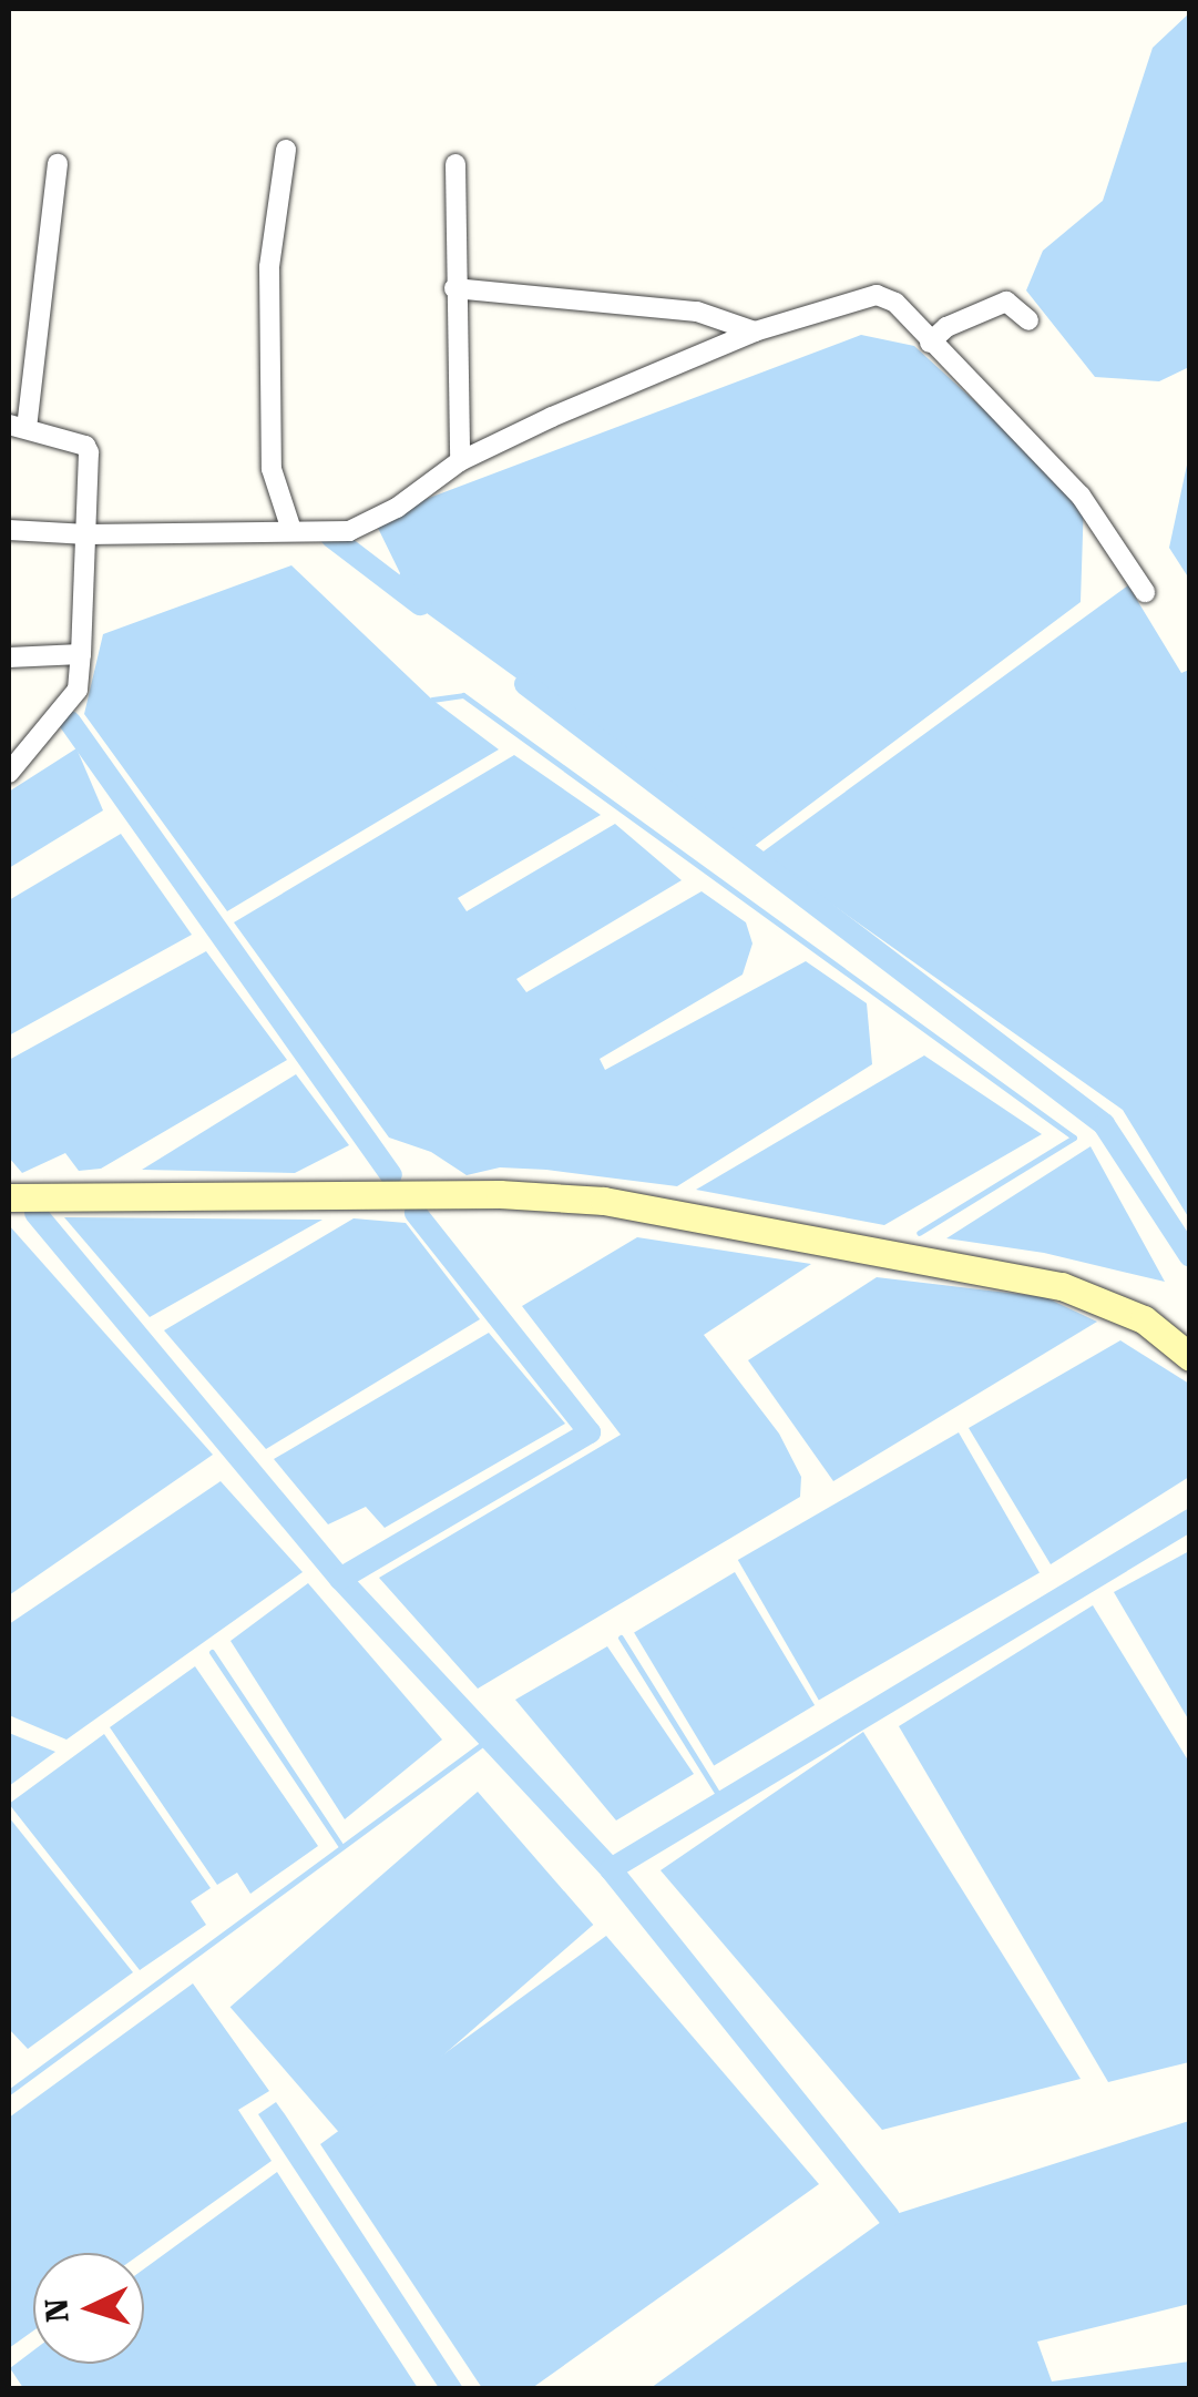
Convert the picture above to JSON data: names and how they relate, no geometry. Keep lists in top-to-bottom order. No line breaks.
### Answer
{"north":"left"}
